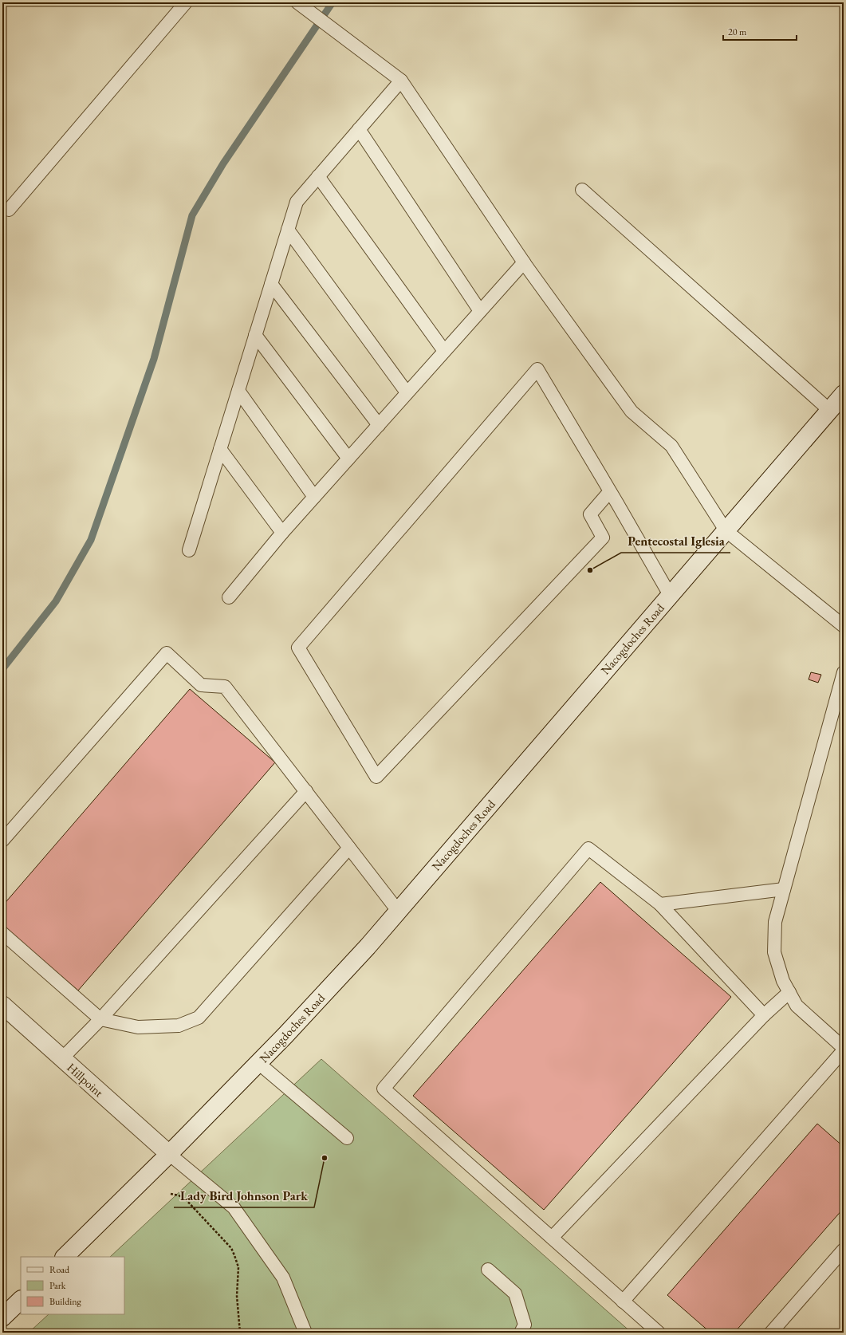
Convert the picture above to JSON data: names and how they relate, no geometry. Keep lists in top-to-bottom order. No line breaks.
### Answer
{"streets":{"main road":["Nacogdoches Road","Hillpoint"]},"crossings":[["Nacogdoches Road","Hillpoint"]],"places":["Pentecostal Iglesia","Lady Bird Johnson Park"],"legend":["Road","Park","Building"],"scale_bar":"20 m"}
